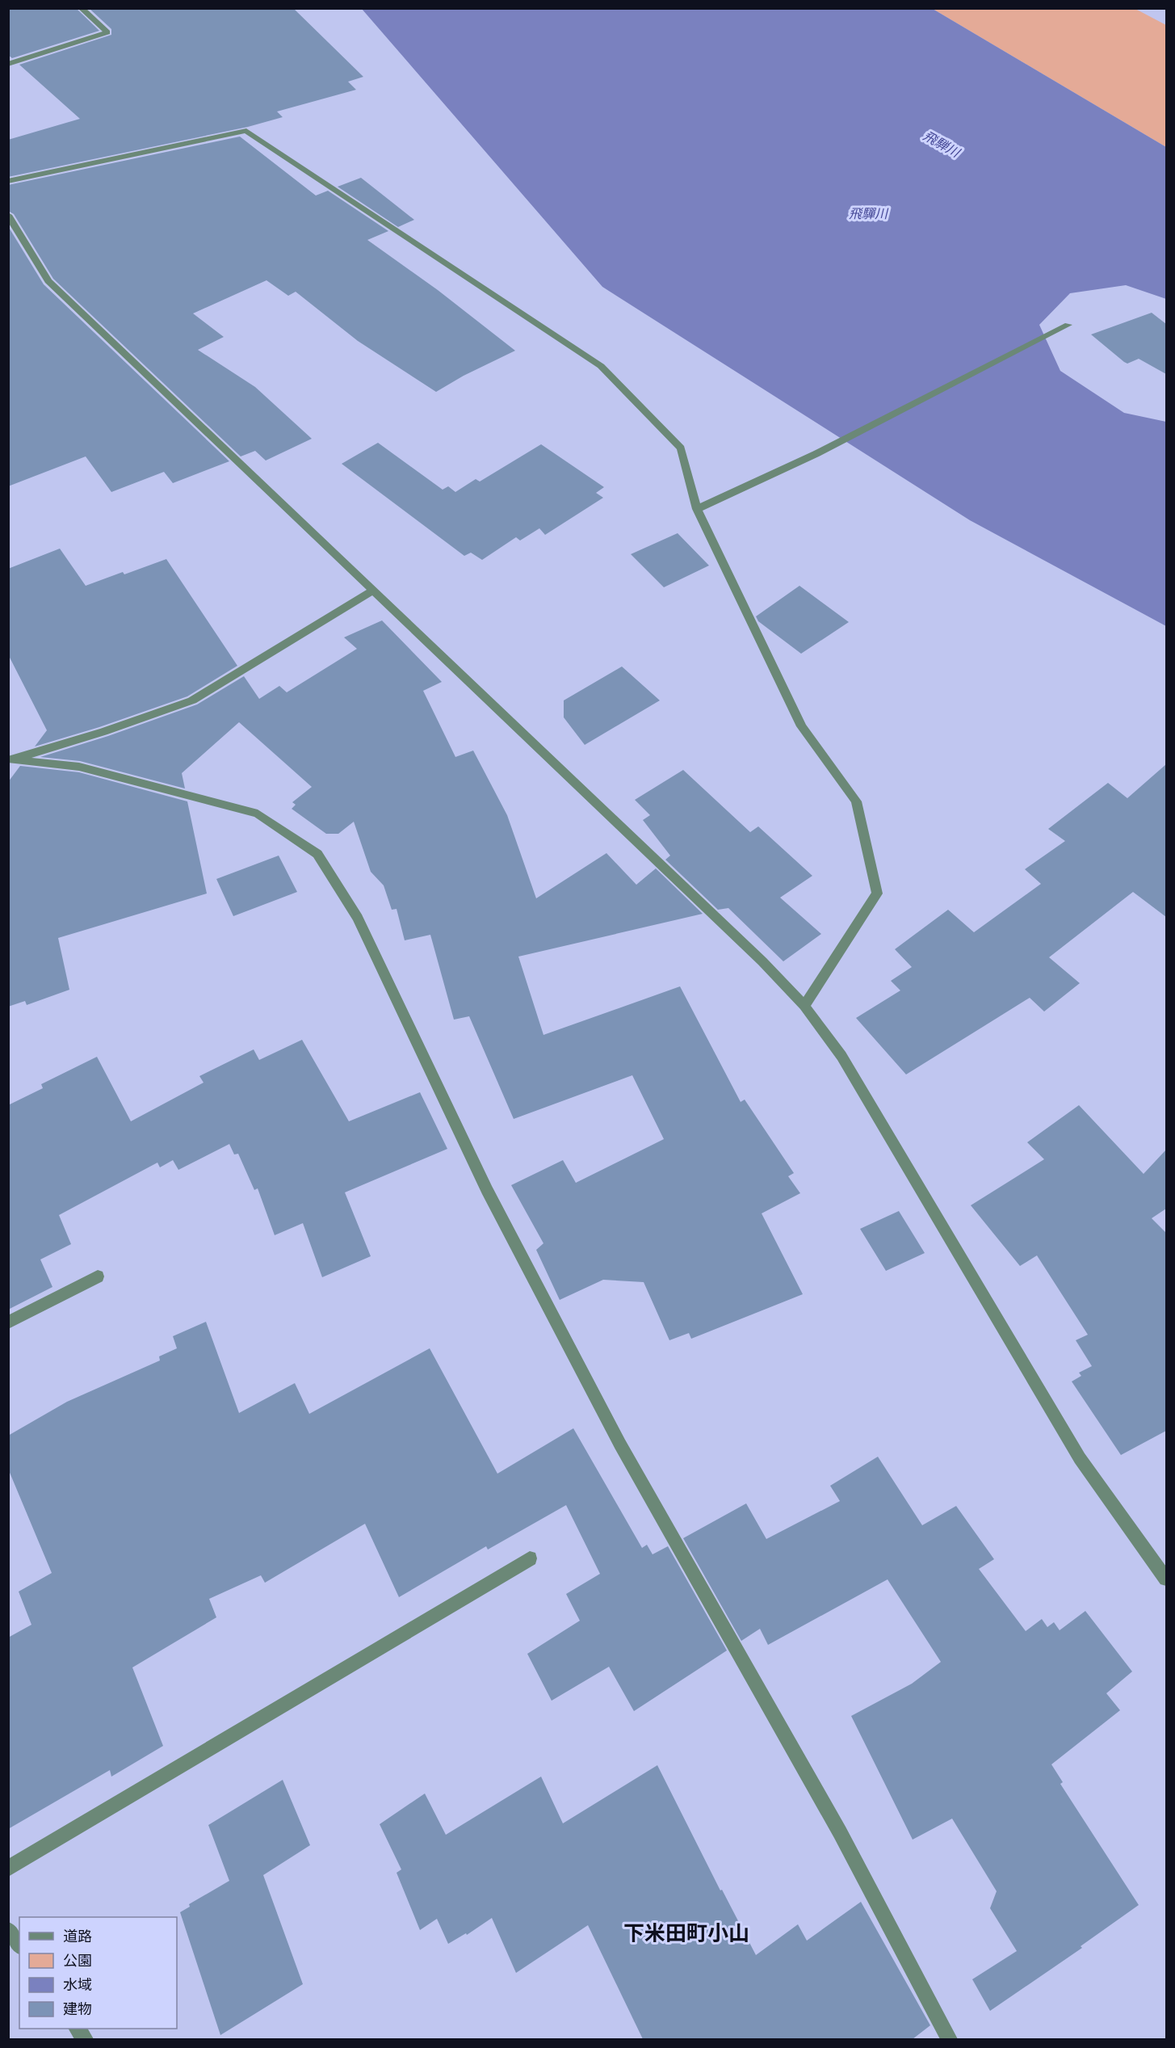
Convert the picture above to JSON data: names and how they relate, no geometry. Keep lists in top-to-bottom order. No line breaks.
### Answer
{"districts":["下米田町小山"],"water":["飛騨川","飛驒川"],"legend":["道路","公園","水域","建物"]}
